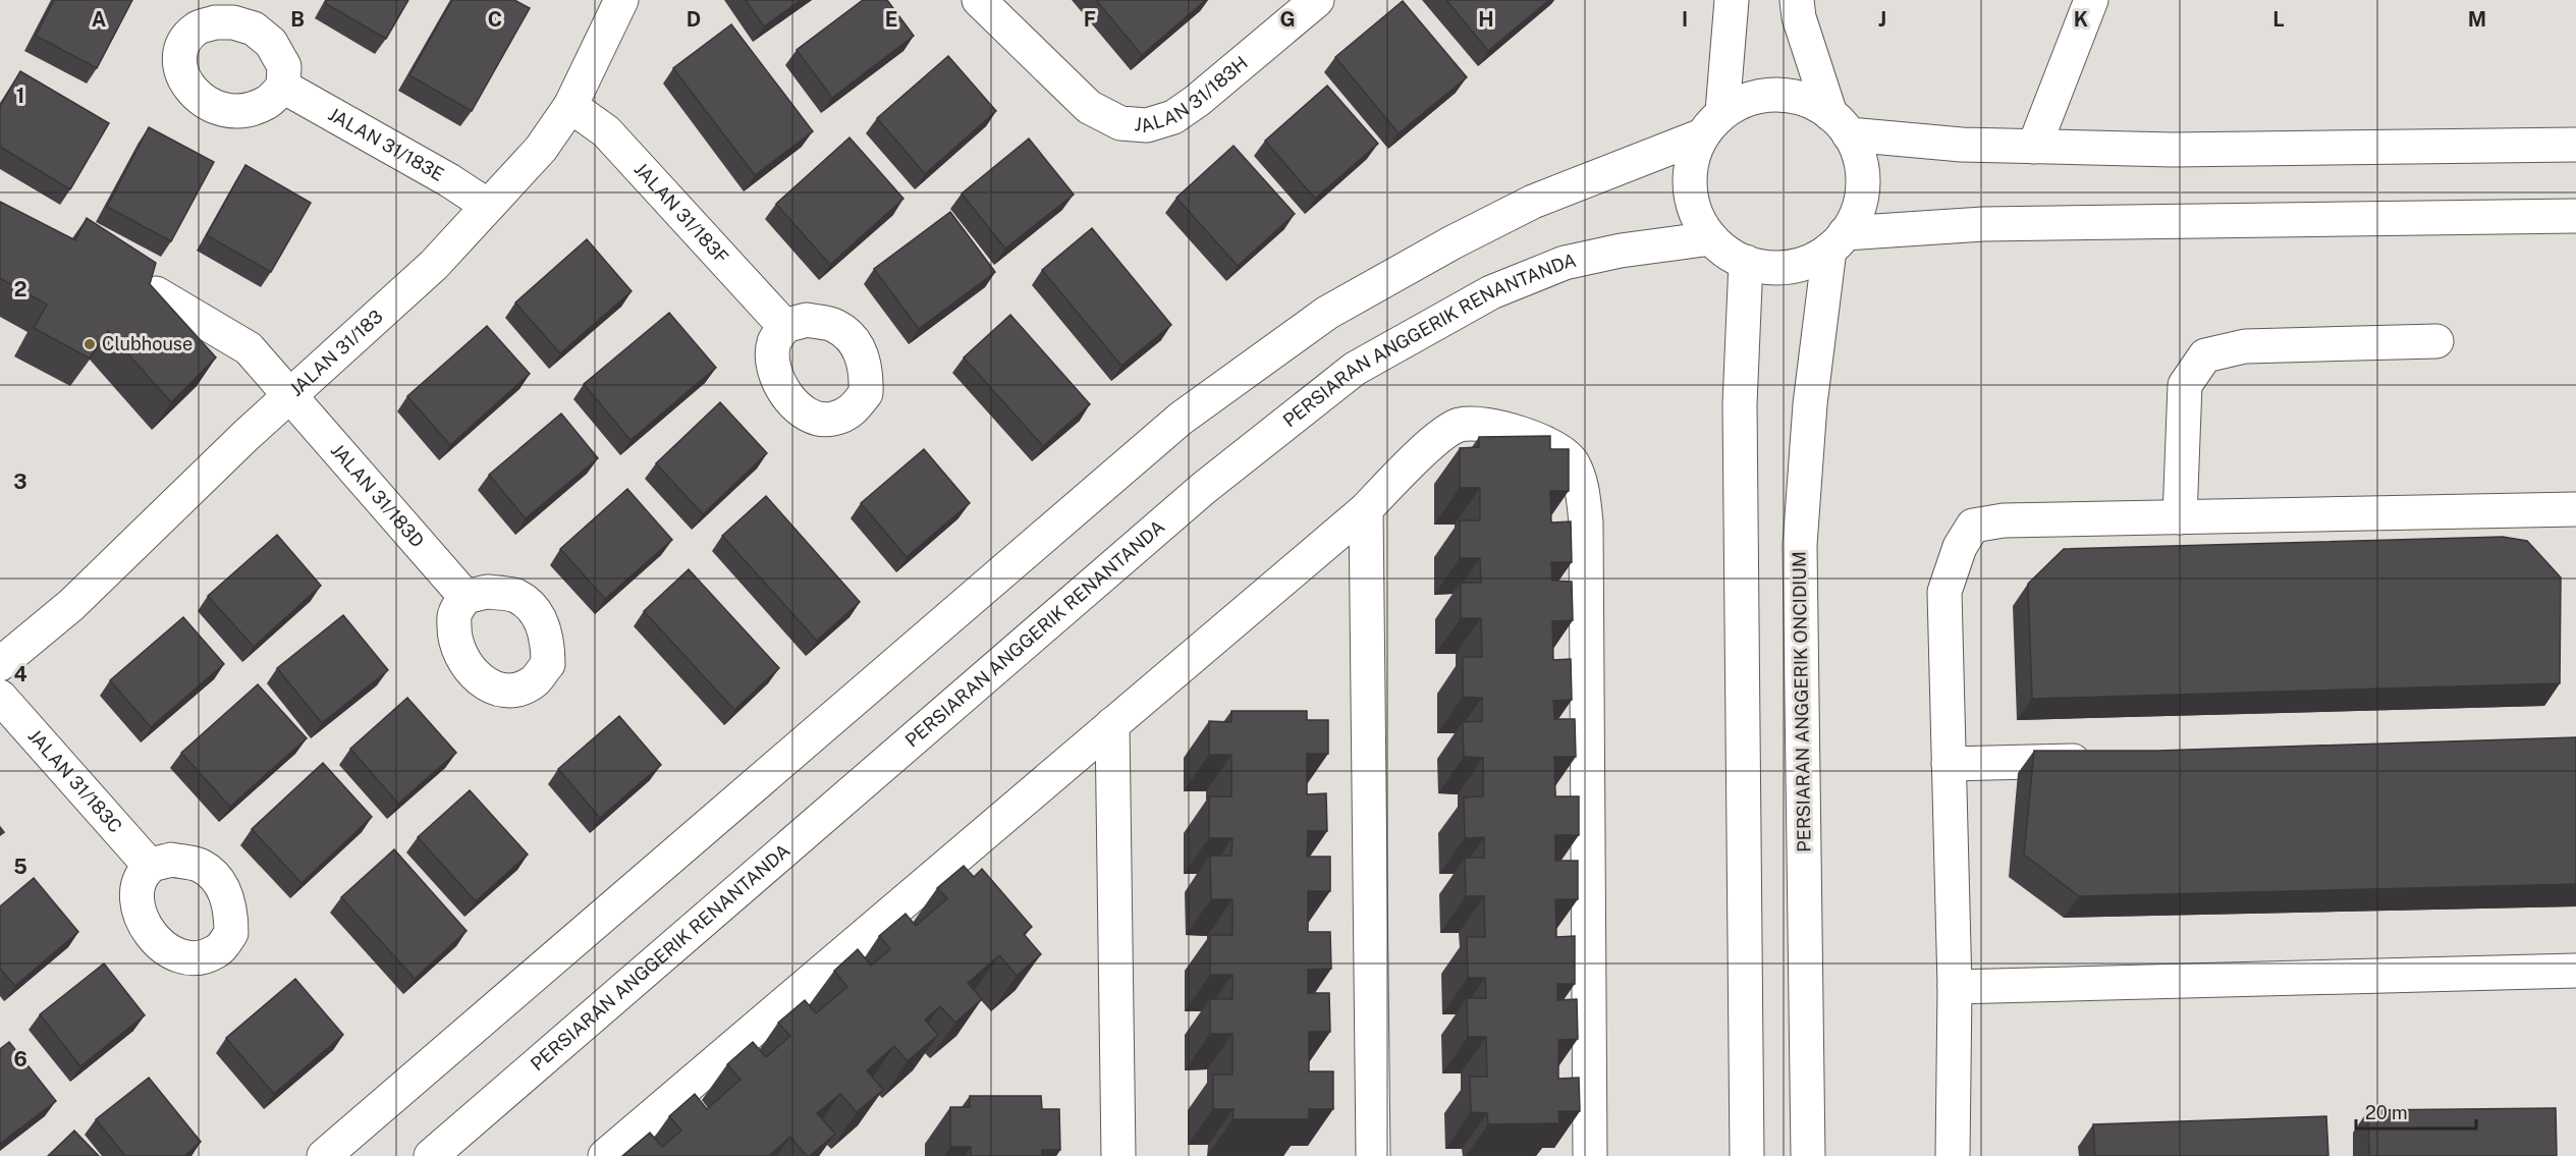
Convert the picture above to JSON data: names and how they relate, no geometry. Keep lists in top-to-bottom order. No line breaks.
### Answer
{"streets":{"street":["JALAN 31/183H","JALAN 31/183E","JALAN 31/183F","PERSIARAN ANGGERIK RENANTANDA","JALAN 31/183","JALAN 31/183D","PERSIARAN ANGGERIK ONCIDIUM","JALAN 31/183C"]},"crossings":[["JALAN 31/183E","JALAN 31/183"],["JALAN 31/183F","JALAN 31/183"],["PERSIARAN ANGGERIK RENANTANDA","PERSIARAN ANGGERIK ONCIDIUM"],["JALAN 31/183","JALAN 31/183D"]],"places":["Clubhouse"],"scale_bar":"20 m","grid":{"columns":["A","B","C","D","E","F","G","H","I","J","K","L","M"],"rows":["1","2","3","4","5","6"]}}
